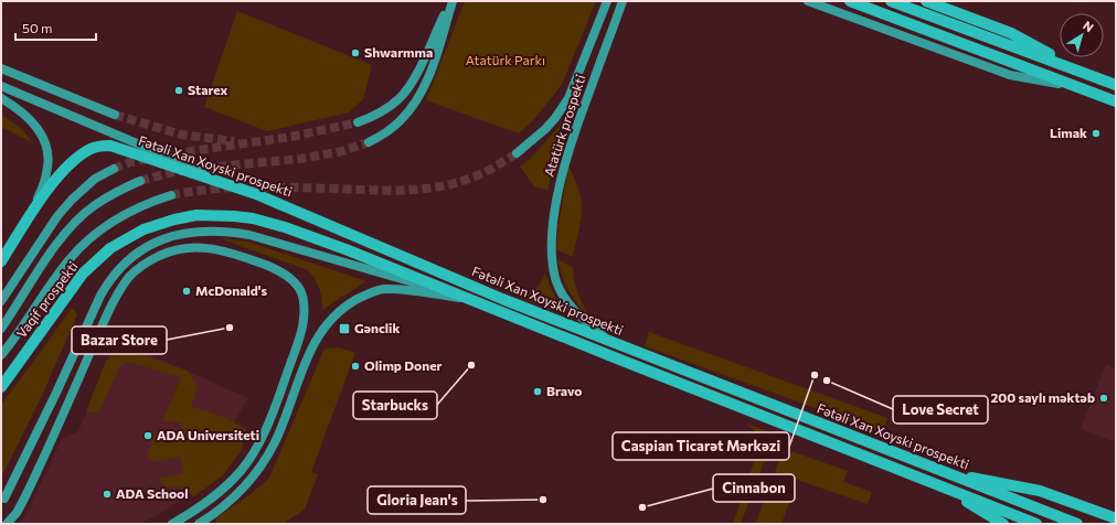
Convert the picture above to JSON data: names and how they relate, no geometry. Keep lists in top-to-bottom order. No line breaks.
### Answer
{"streets":{"main road":["Atatürk prospekti","Fətəli Xan Xoyski prospekti","Vaqif prospekti"]},"crossings":[["Atatürk prospekti","Fətəli Xan Xoyski prospekti"],["Fətəli Xan Xoyski prospekti","Vaqif prospekti"]],"parks":["Atatürk Parkı"],"places":{"other":["Shwarmma","Starex","Limak","McDonald's","Bazar Store","Starbucks","Olimp Doner","Caspian Ticarət Mərkəzi","Love Secret","Bravo","200 saylı məktəb","ADA Universiteti","ADA School","Gloria Jean's","Cinnabon"],"transit":["Gənclik"]},"scale_bar":"50 m","north":"top right"}
